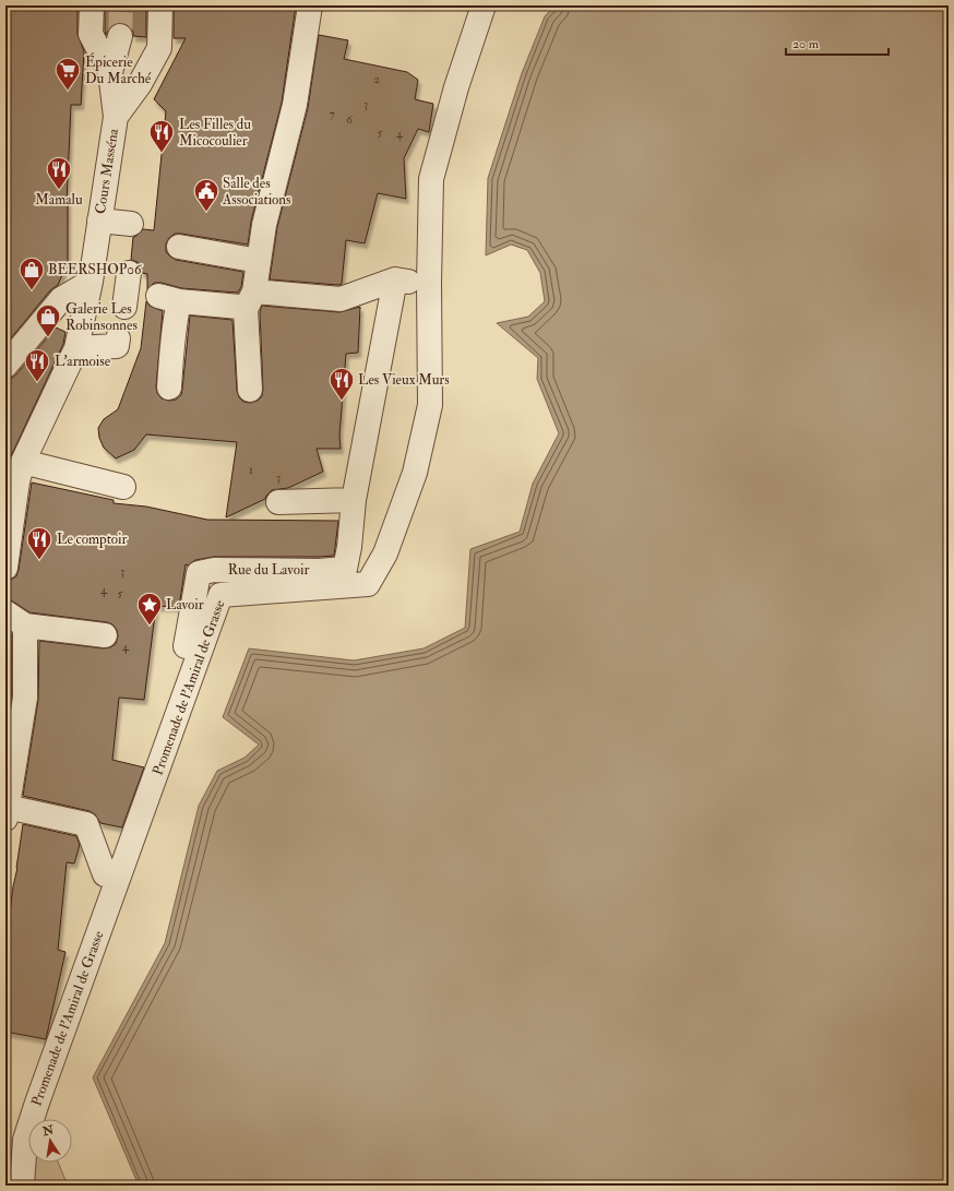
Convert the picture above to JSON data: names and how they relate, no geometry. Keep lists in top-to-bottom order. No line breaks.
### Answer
{"streets":{"street":["Cours Masséna","Rue du Lavoir","Promenade de l'Amiral de Grasse"]},"places":{"supermarket":["Épicerie Du Marché"],"restaurant":["Les Filles du Micocoulier","Mamalu","L'armoise","Les Vieux Murs","Le comptoir"],"public building":["Salle des Associations"],"shop":["BEERSHOP06","Galerie Les Robinsonnes"],"place":["Lavoir"]},"house_numbers":["2","3","7","6","5","4","1","3","3","4","5","4"],"scale_bar":"20 m","north":"top"}
